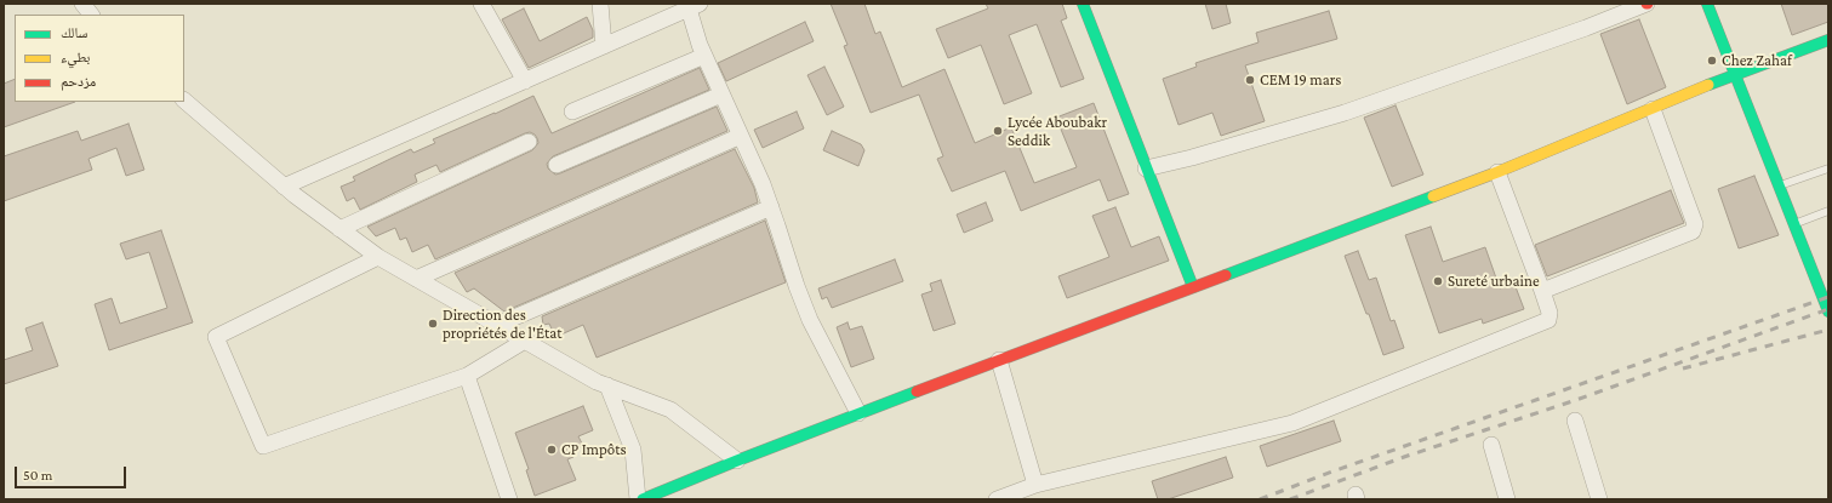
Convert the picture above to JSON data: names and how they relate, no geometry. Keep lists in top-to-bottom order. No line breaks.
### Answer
{"places":["Chez Zahaf","CEM 19 mars","Lycée Aboubakr Seddik","Sureté urbaine","Direction des propriétés de l'État","CP Impôts"],"legend":["سالك","بطيء","مزدحم"],"scale_bar":"50 m"}
